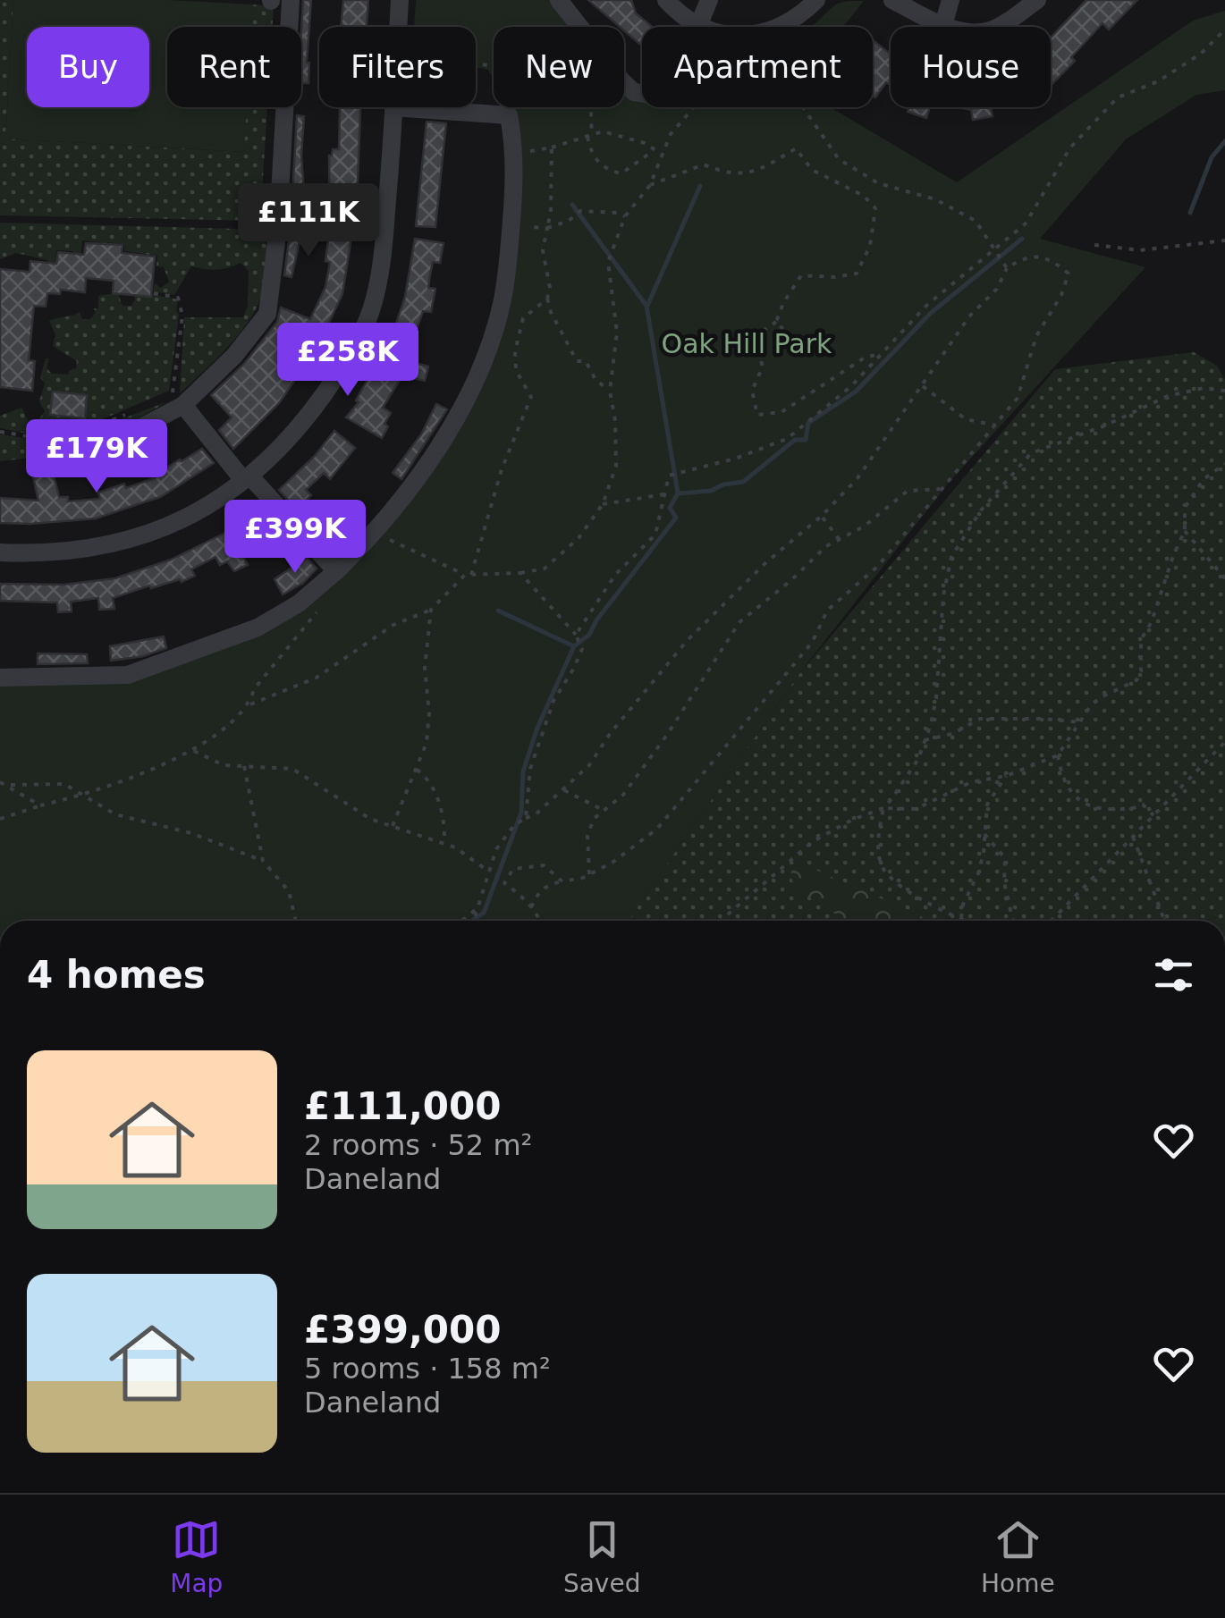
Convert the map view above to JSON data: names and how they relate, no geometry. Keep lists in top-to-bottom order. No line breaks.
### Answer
{"parks":["Oak Hill Park"],"page":{"chip":["Buy","Rent","Filters","New","Apartment","House"],"price":["£111K","£258K","£179K","£399K"],"heading":"4 homes","list":[{"name":"£111,000","note":"2 rooms · 52 m² · Daneland"},{"name":"£399,000","note":"5 rooms · 158 m² · Daneland"}],"tabs":["Map","Saved","Home"]}}
